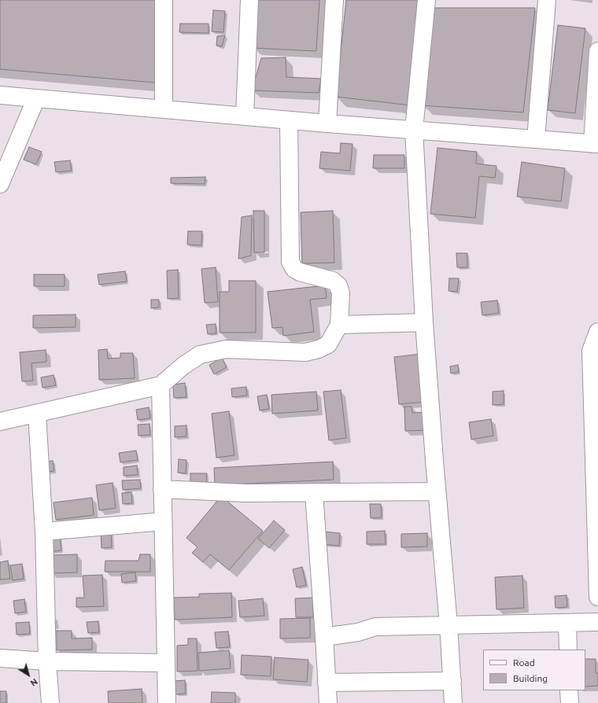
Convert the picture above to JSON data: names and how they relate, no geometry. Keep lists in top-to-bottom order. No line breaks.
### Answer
{"legend":["Road","Building"],"north":"bottom right"}
